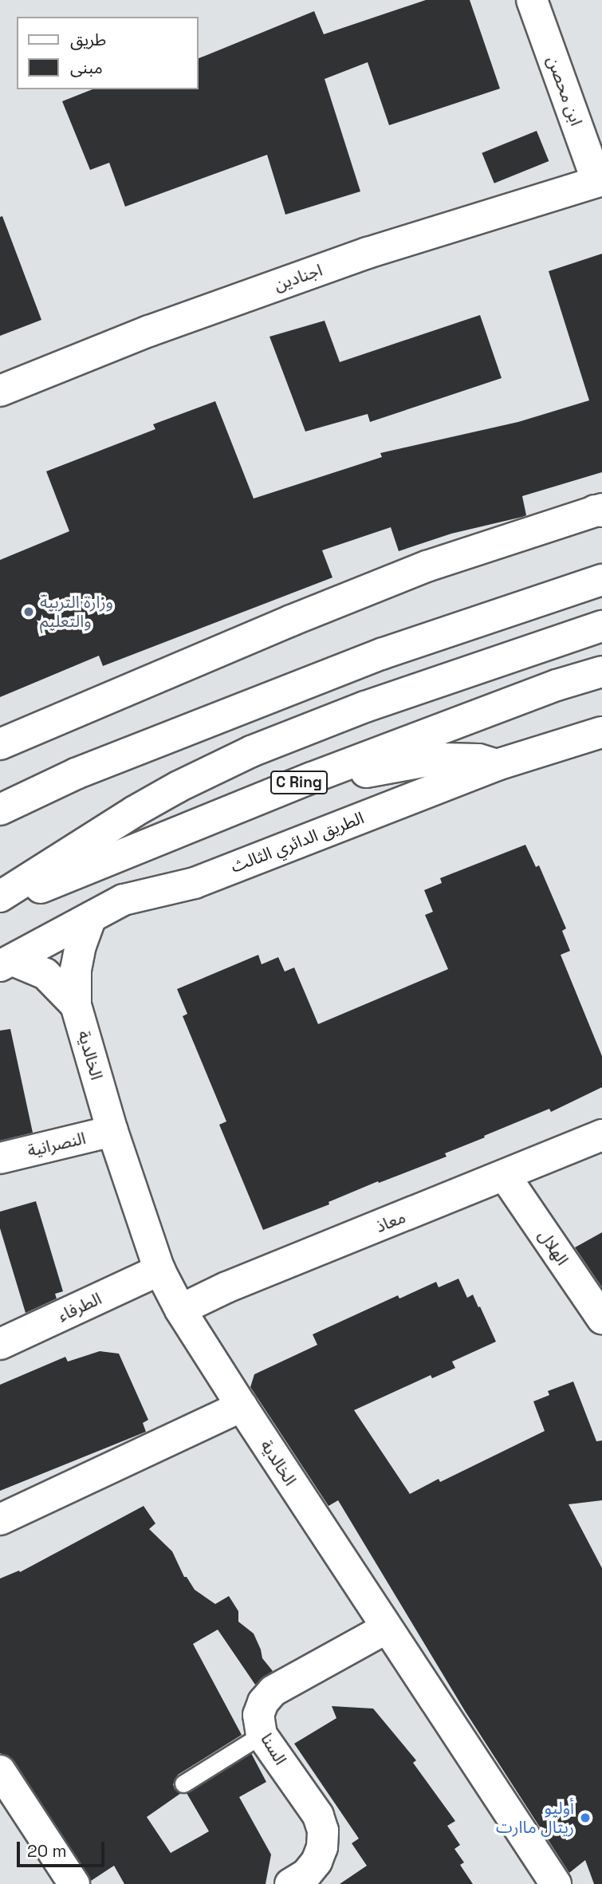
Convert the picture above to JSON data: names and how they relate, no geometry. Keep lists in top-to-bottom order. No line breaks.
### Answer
{"streets":{"main road":["ابن محصن","اجنادين","C Ring","الطريق الدائري الثالث","الخالدية","النصرانية","معاذ","الهلال","الطرفاء","السنا"]},"crossings":[["ابن محصن","اجنادين"],["الطريق الدائري الثالث","الخالدية"],["الخالدية","النصرانية"],["الخالدية","معاذ"],["الخالدية","الطرفاء"],["الخالدية","السنا"],["معاذ","الهلال"]],"places":["وزارة التربية والتعليم","أوليو ريتال ماارت"],"legend":["طريق","مبنى"],"scale_bar":"20 m"}
